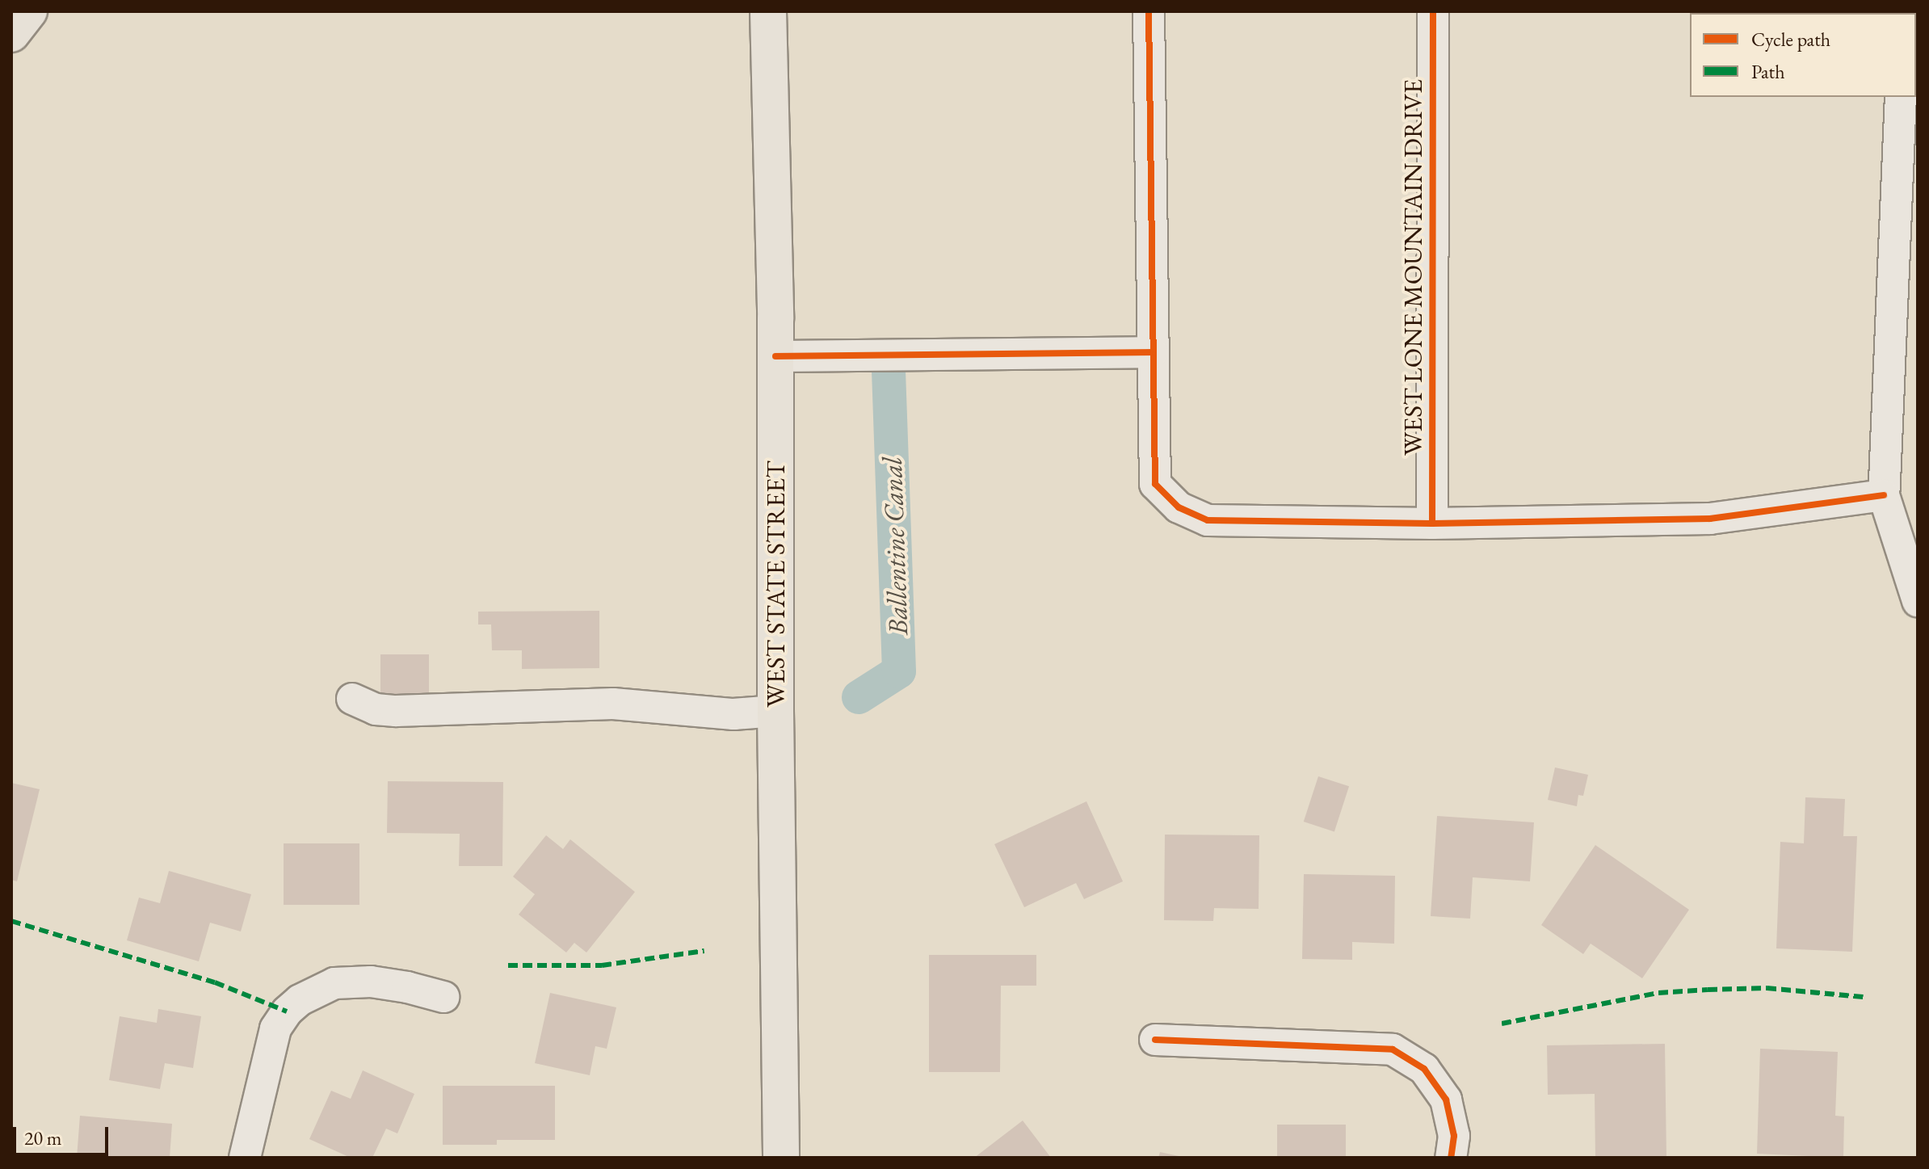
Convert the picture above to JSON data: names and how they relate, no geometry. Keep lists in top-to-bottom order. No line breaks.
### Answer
{"streets":{"main road":["WEST STATE STREET"],"street":["WEST LONE MOUNTAIN DRIVE"]},"water":["Ballentine Canal"],"legend":["Cycle path","Path"],"scale_bar":"20 m"}
